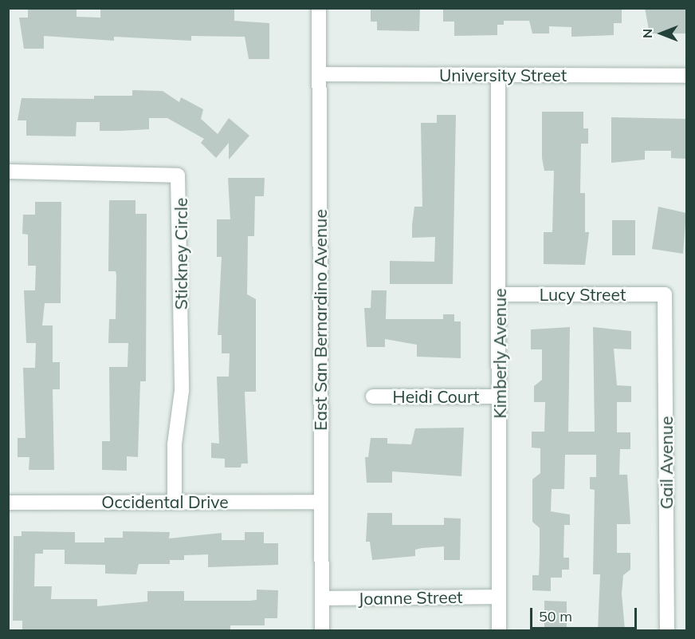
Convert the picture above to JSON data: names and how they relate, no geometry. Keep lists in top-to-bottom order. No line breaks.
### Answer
{"streets":{"street":["University Street","Stickney Circle","Lucy Street","East San Bernardino Avenue","Kimberly Avenue","Heidi Court","Gail Avenue","Occidental Drive","Joanne Street"]},"crossings":[["University Street","East San Bernardino Avenue"],["University Street","Kimberly Avenue"],["Stickney Circle","Occidental Drive"],["Lucy Street","Kimberly Avenue"],["Lucy Street","Gail Avenue"],["East San Bernardino Avenue","Occidental Drive"],["East San Bernardino Avenue","Joanne Street"],["Kimberly Avenue","Heidi Court"],["Kimberly Avenue","Joanne Street"]],"scale_bar":"50 m","north":"left"}
